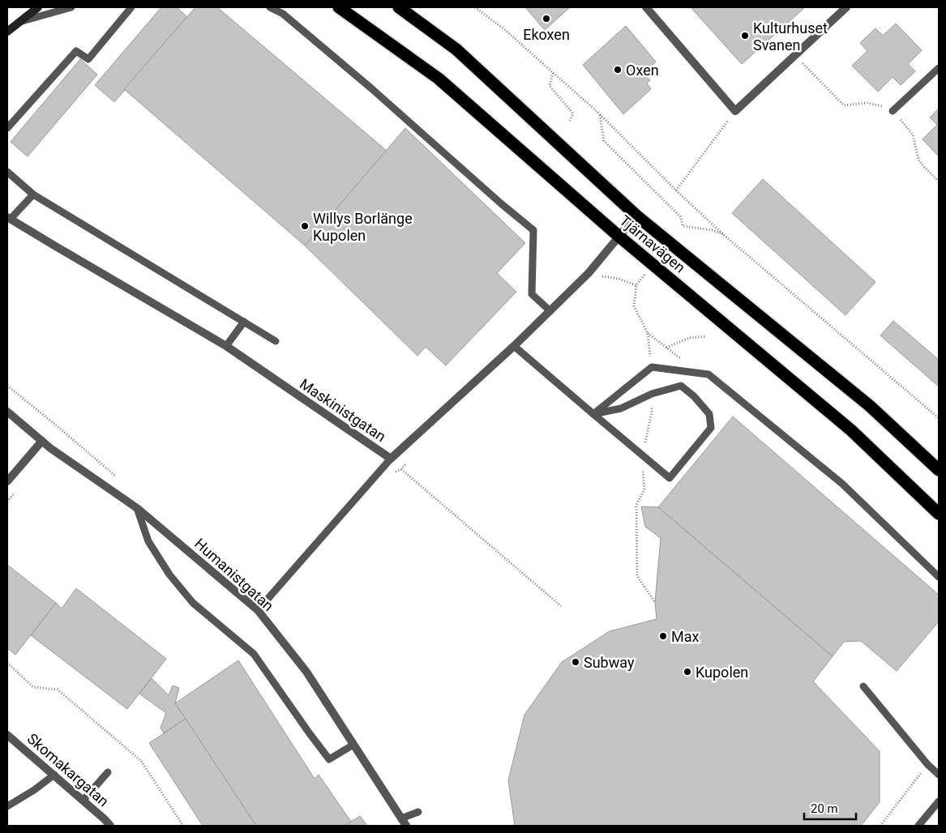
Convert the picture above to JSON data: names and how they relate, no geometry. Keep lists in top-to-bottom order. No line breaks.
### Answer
{"streets":{"highway":["Tjärnavägen"],"street":["Maskinistgatan","Humanistgatan","Skomakargatan"]},"crossings":[["Tjärnavägen","Maskinistgatan"]],"places":["Ekoxen","Kulturhuset Svanen","Oxen","Willys Borlänge Kupolen","Max","Subway","Kupolen"],"scale_bar":"20 m"}
